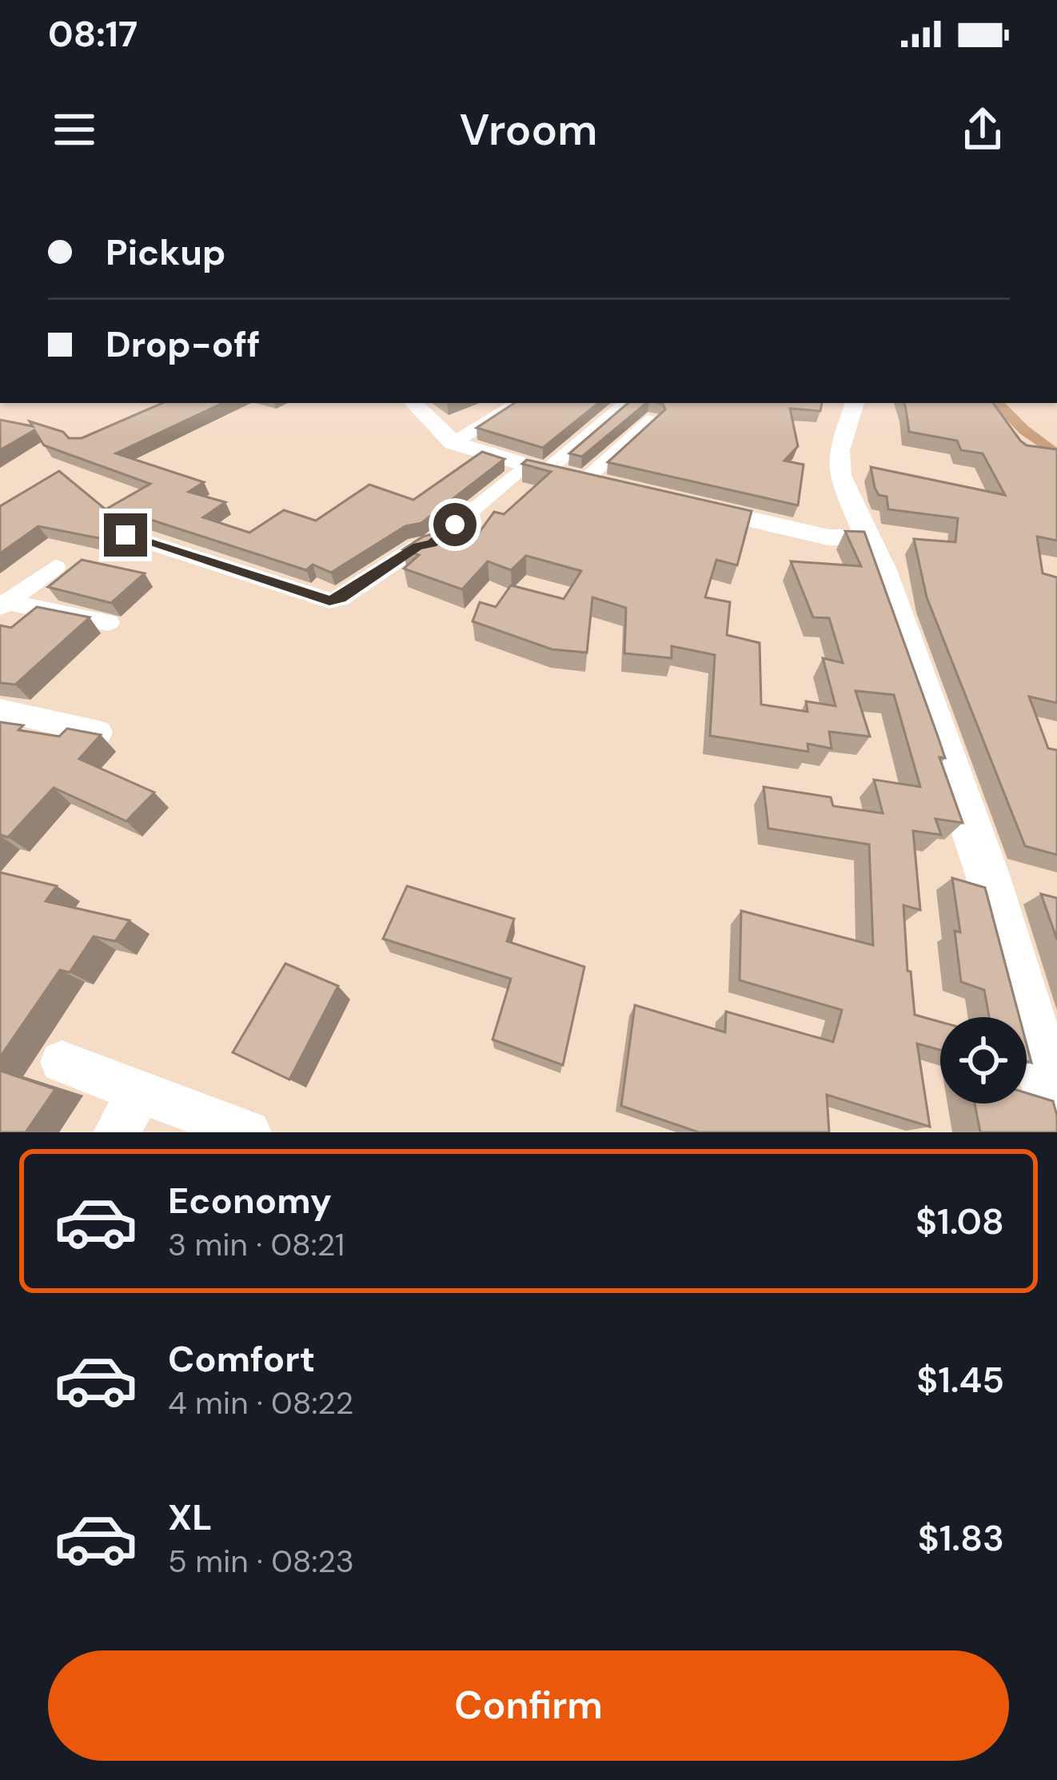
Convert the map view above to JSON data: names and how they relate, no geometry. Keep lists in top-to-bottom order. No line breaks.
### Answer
{"page":{"status":"08:17","header":"Vroom","banner":["Pickup","Drop-off"],"list":[{"name":"Economy","note":"3 min · 08:21","value":"$1.08"},{"name":"Comfort","note":"4 min · 08:22","value":"$1.45"},{"name":"XL","note":"5 min · 08:23","value":"$1.83"}],"buttons":"Confirm"}}
